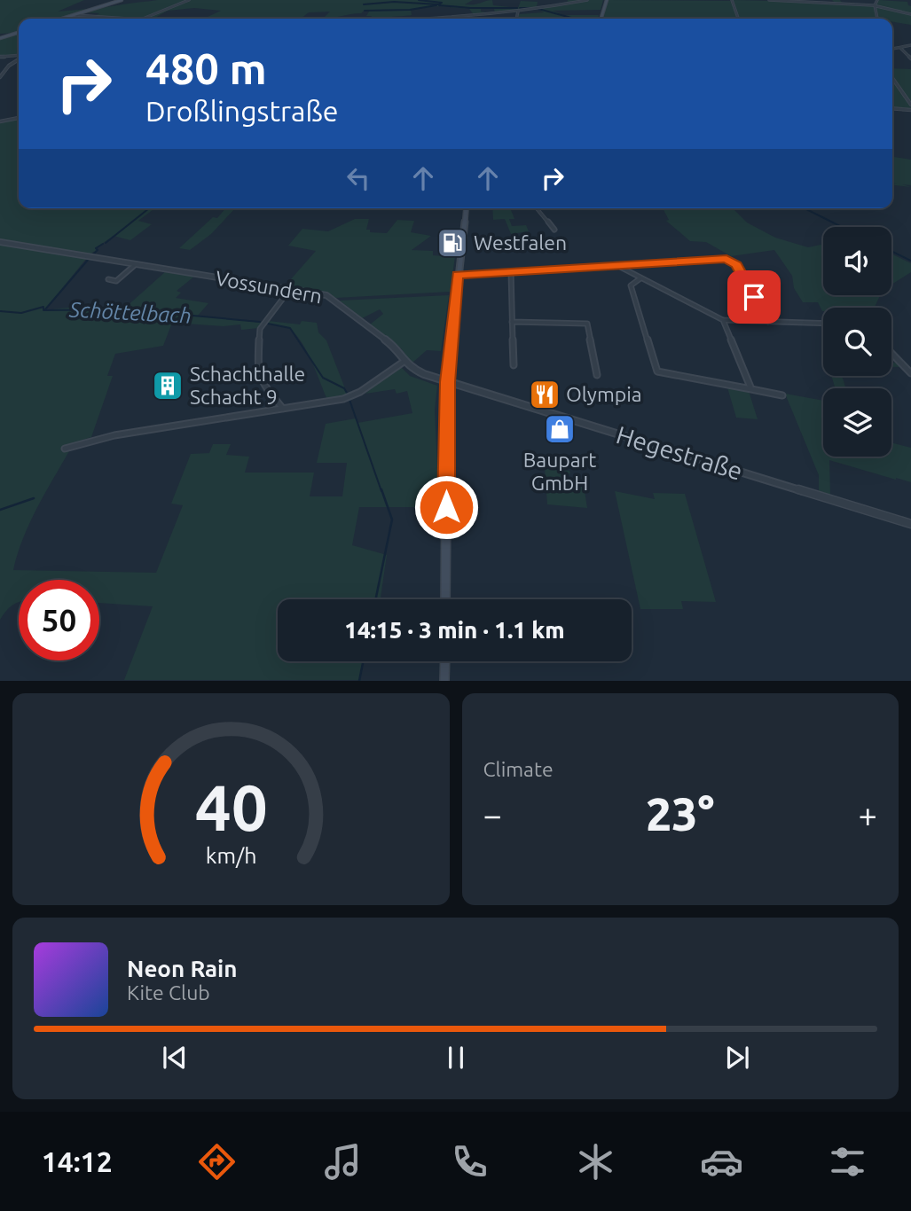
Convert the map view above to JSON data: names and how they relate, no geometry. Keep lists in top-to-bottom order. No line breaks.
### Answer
{"streets":{"street":["Vossundern","Hegestraße"]},"crossings":[["Vossundern","Hegestraße"]],"water":["Schöttelbach"],"places":{"fuel station":["Westfalen"],"building":["Schachthalle Schacht 9"],"restaurant":["Olympia"],"shop":["Baupart GmbH"]},"page":{"turn":["480 m","Droßlingstraße"],"limit":"50","trip":"14:15 · 3 min · 1.1 km","tile":"Climate","heat":["−","23°","+"],"song":["Neon Rain","Kite Club"],"tabs":"14:12","gauge":["40","km/h"]}}
